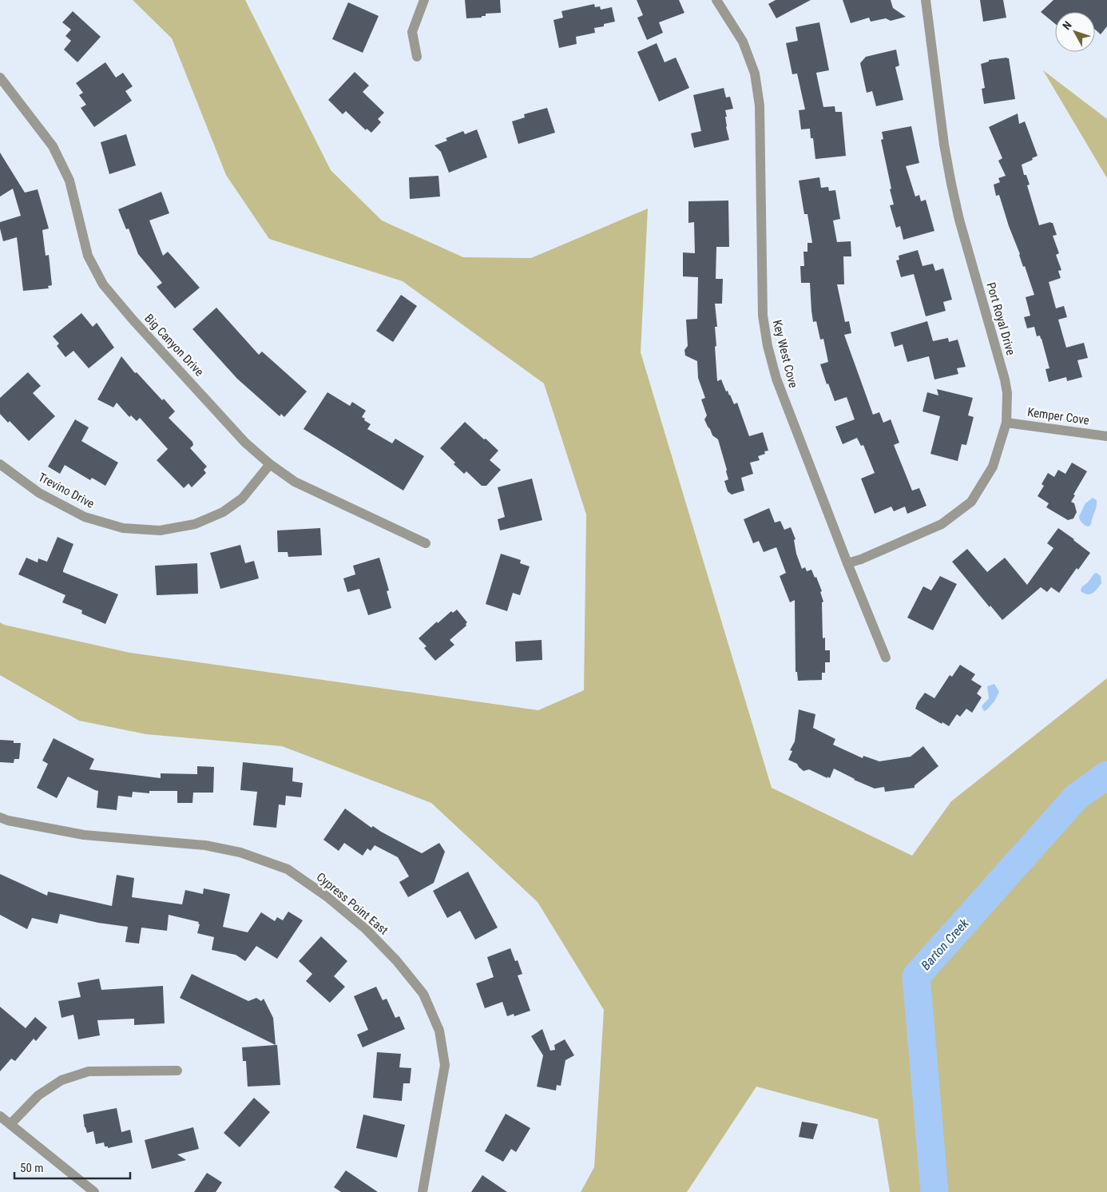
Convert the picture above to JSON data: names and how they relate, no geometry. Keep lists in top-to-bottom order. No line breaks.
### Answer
{"streets":{"street":["Port Royal Drive","Big Canyon Drive","Key West Cove","Kemper Cove","Trevino Drive","Cypress Point East"]},"crossings":[["Port Royal Drive","Key West Cove"],["Port Royal Drive","Kemper Cove"],["Big Canyon Drive","Trevino Drive"]],"water":["Barton Creek"],"scale_bar":"50 m","north":"top left"}
